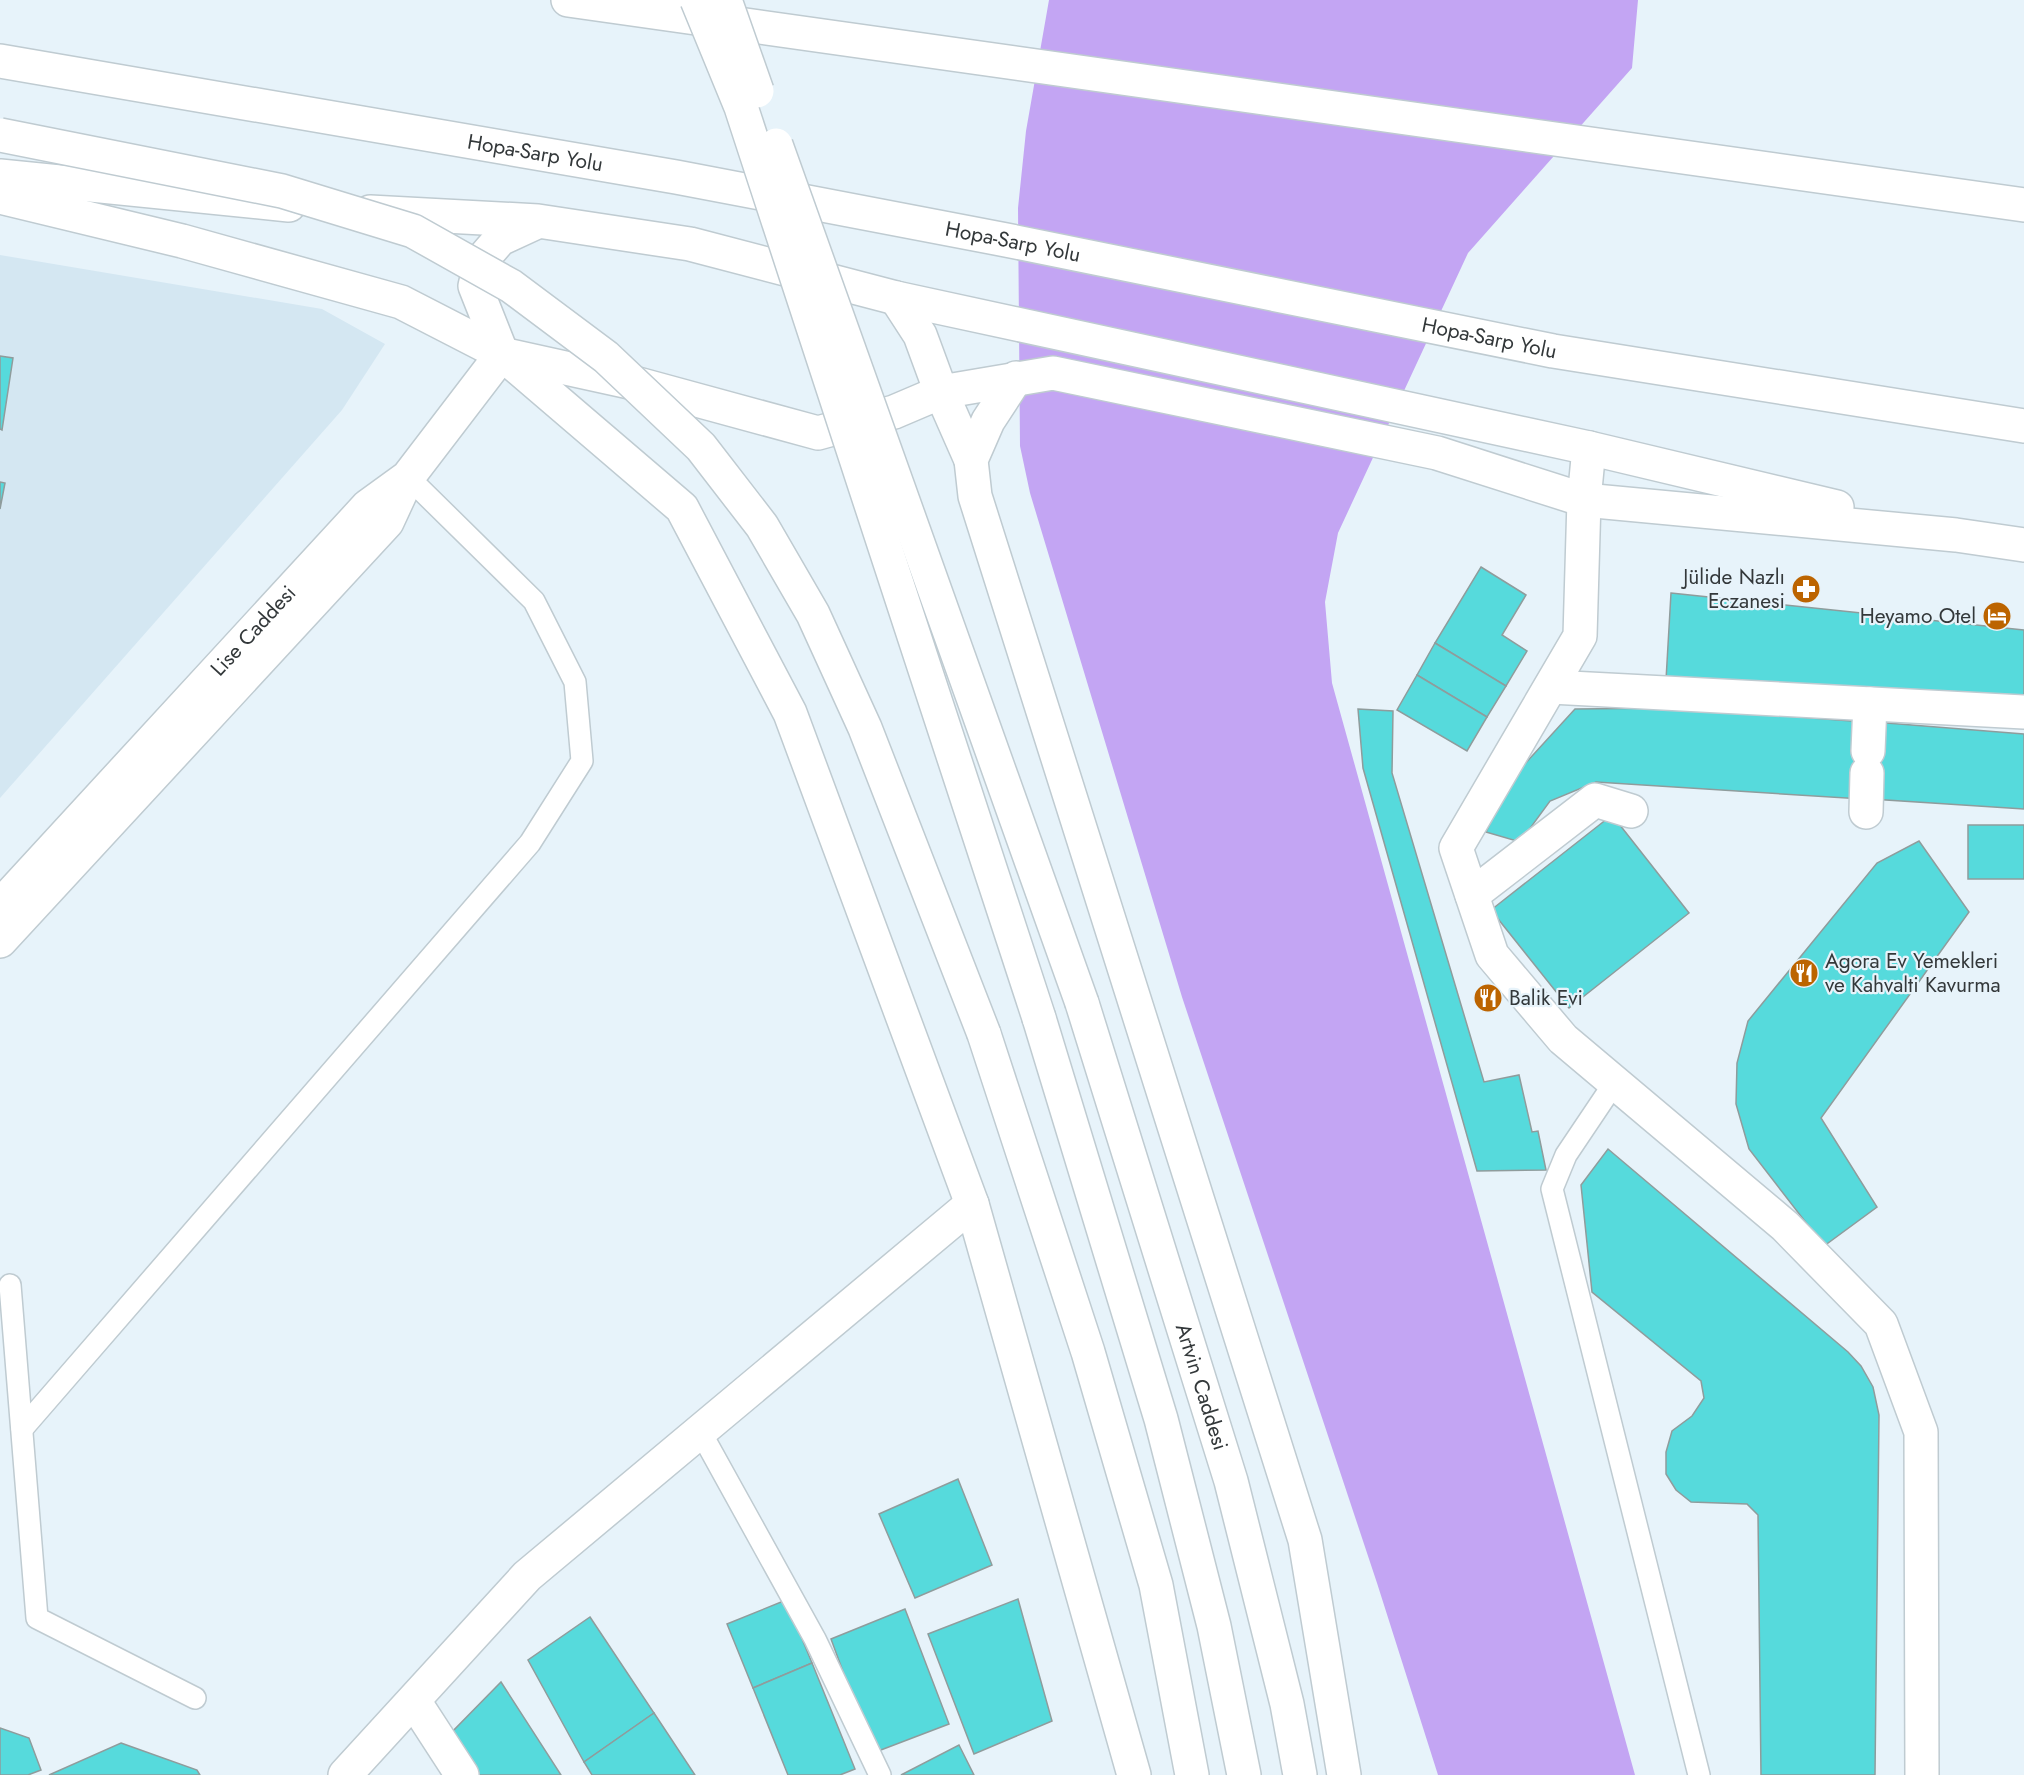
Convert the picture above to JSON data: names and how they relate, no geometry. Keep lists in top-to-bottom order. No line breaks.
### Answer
{"streets":{"main road":["Hopa-Sarp Yolu","Lise Caddesi","Artvin Caddesi"]},"places":{"pharmacy":["Jülide Nazlı Eczanesi"],"hotel":["Heyamo Otel"],"restaurant":["Agora Ev Yemekleri ve Kahvalti Kavurma","Balik Evi"]}}
